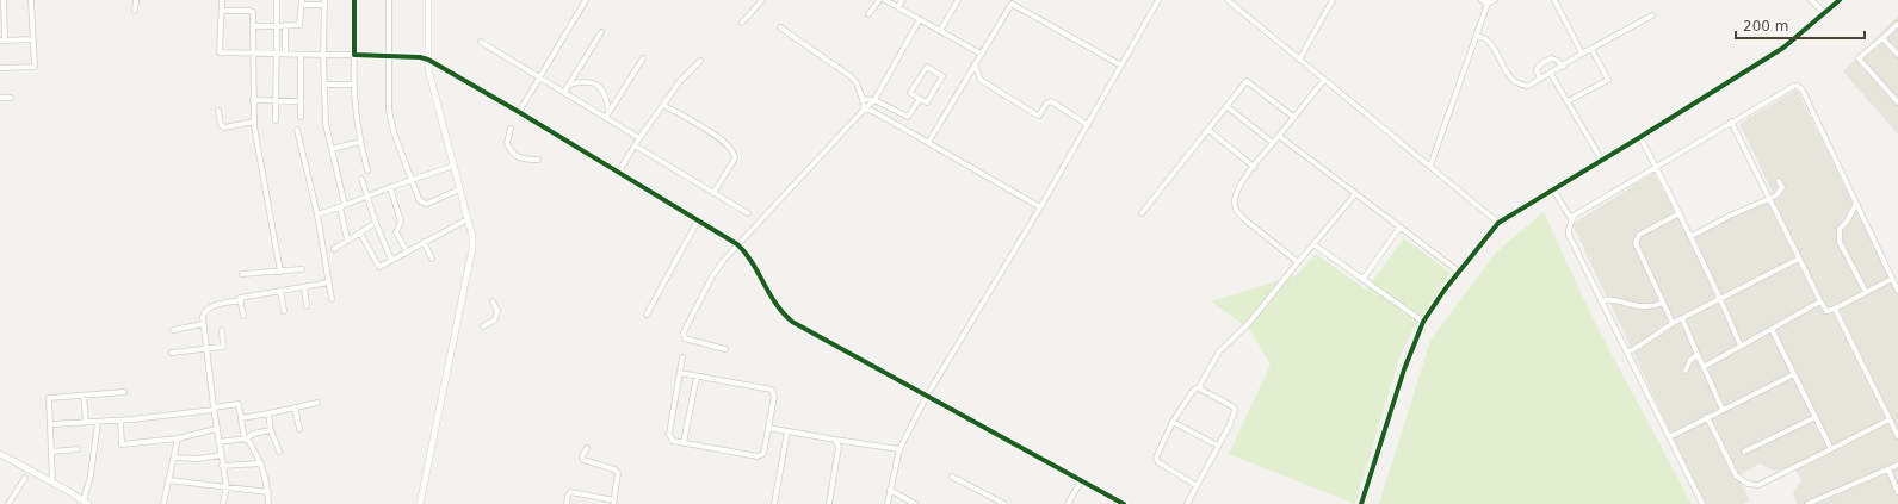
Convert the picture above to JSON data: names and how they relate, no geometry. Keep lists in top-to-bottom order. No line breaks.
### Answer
{"scale_bar":"200 m"}
